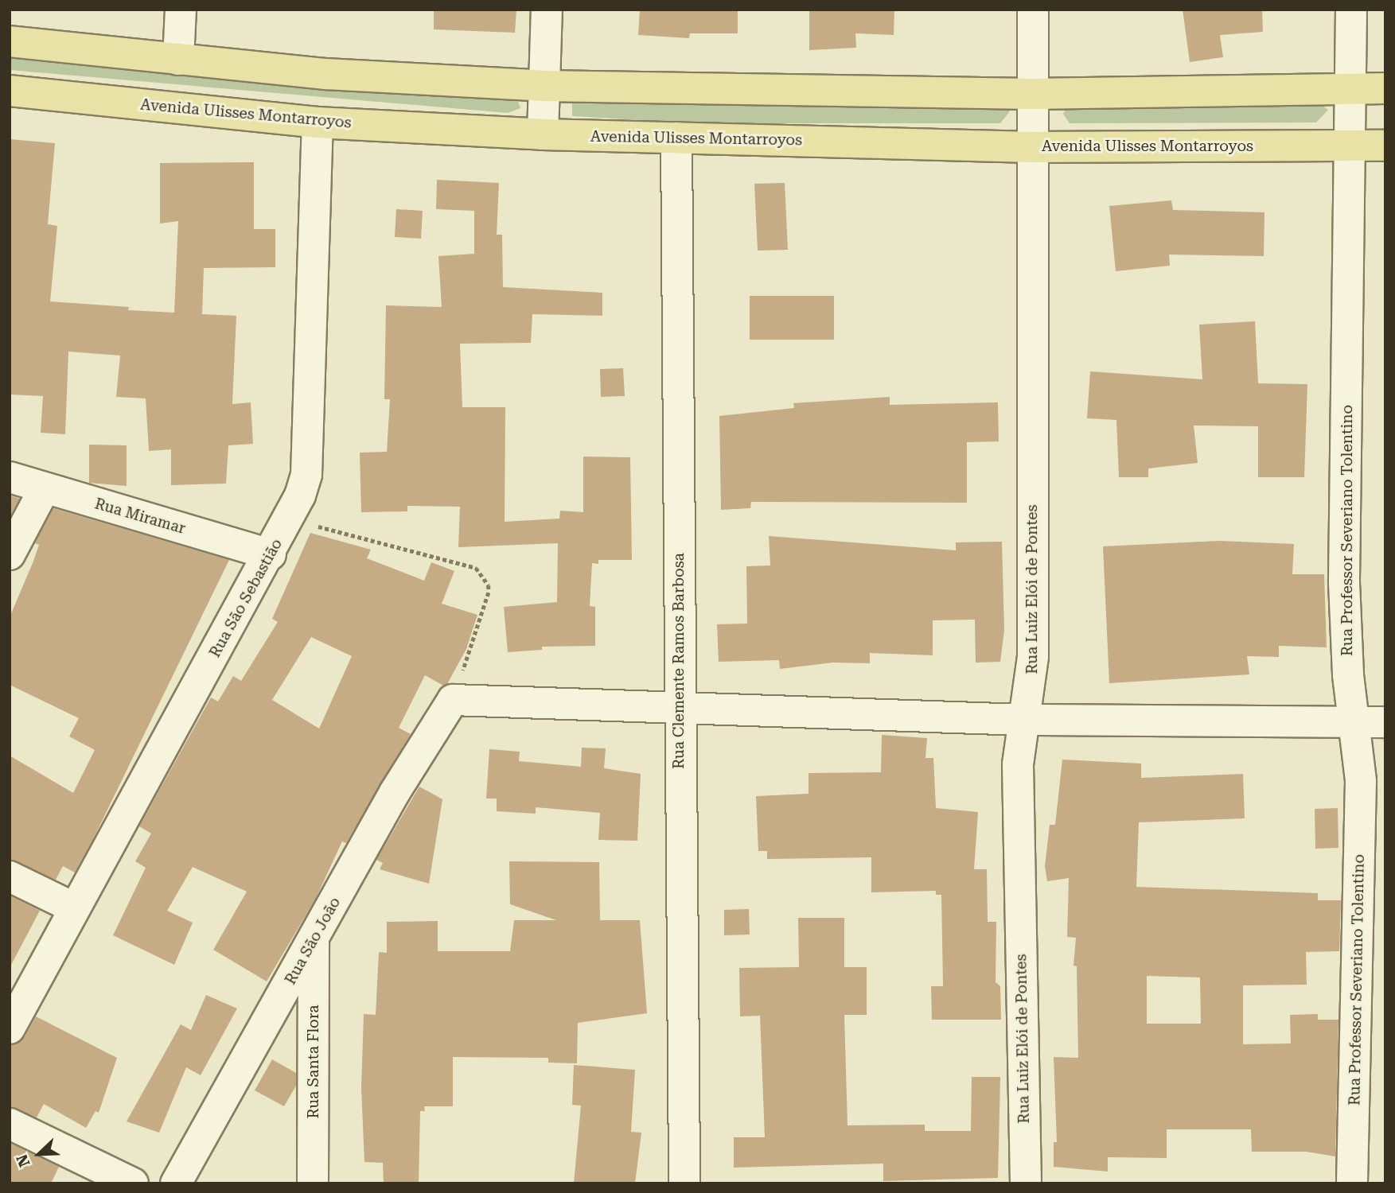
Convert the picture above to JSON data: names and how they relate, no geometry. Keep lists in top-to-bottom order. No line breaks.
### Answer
{"streets":{"main road":["Avenida Ulisses Montarroyos"],"street":["Rua Miramar","Rua Professor Severiano Tolentino","Rua Luiz Elói de Pontes","Rua São Sebastião","Rua Clemente Ramos Barbosa","Rua São João","Rua Santa Flora"]},"crossings":[["Avenida Ulisses Montarroyos","Rua Professor Severiano Tolentino"],["Avenida Ulisses Montarroyos","Rua Luiz Elói de Pontes"],["Avenida Ulisses Montarroyos","Rua São Sebastião"],["Avenida Ulisses Montarroyos","Rua Clemente Ramos Barbosa"],["Rua Miramar","Rua São Sebastião"],["Rua São João","Rua Santa Flora"]],"north":"bottom left"}
